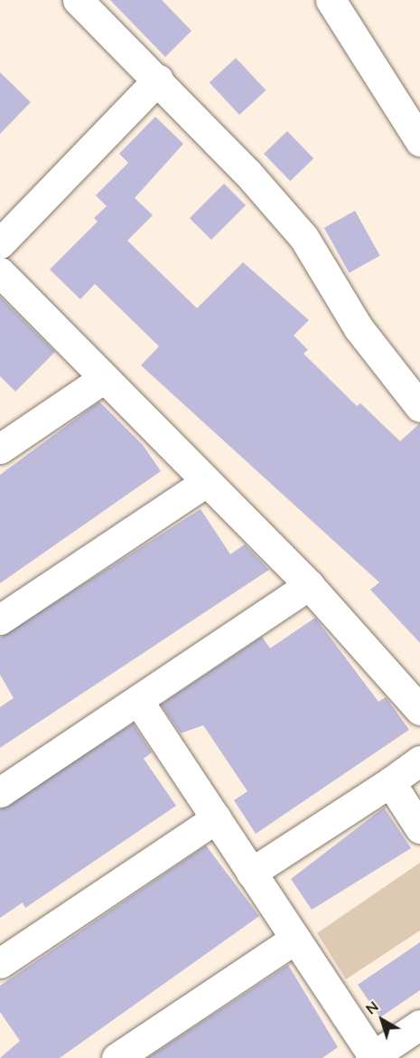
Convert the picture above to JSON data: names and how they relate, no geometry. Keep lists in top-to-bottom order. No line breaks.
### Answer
{"north":"top left"}
